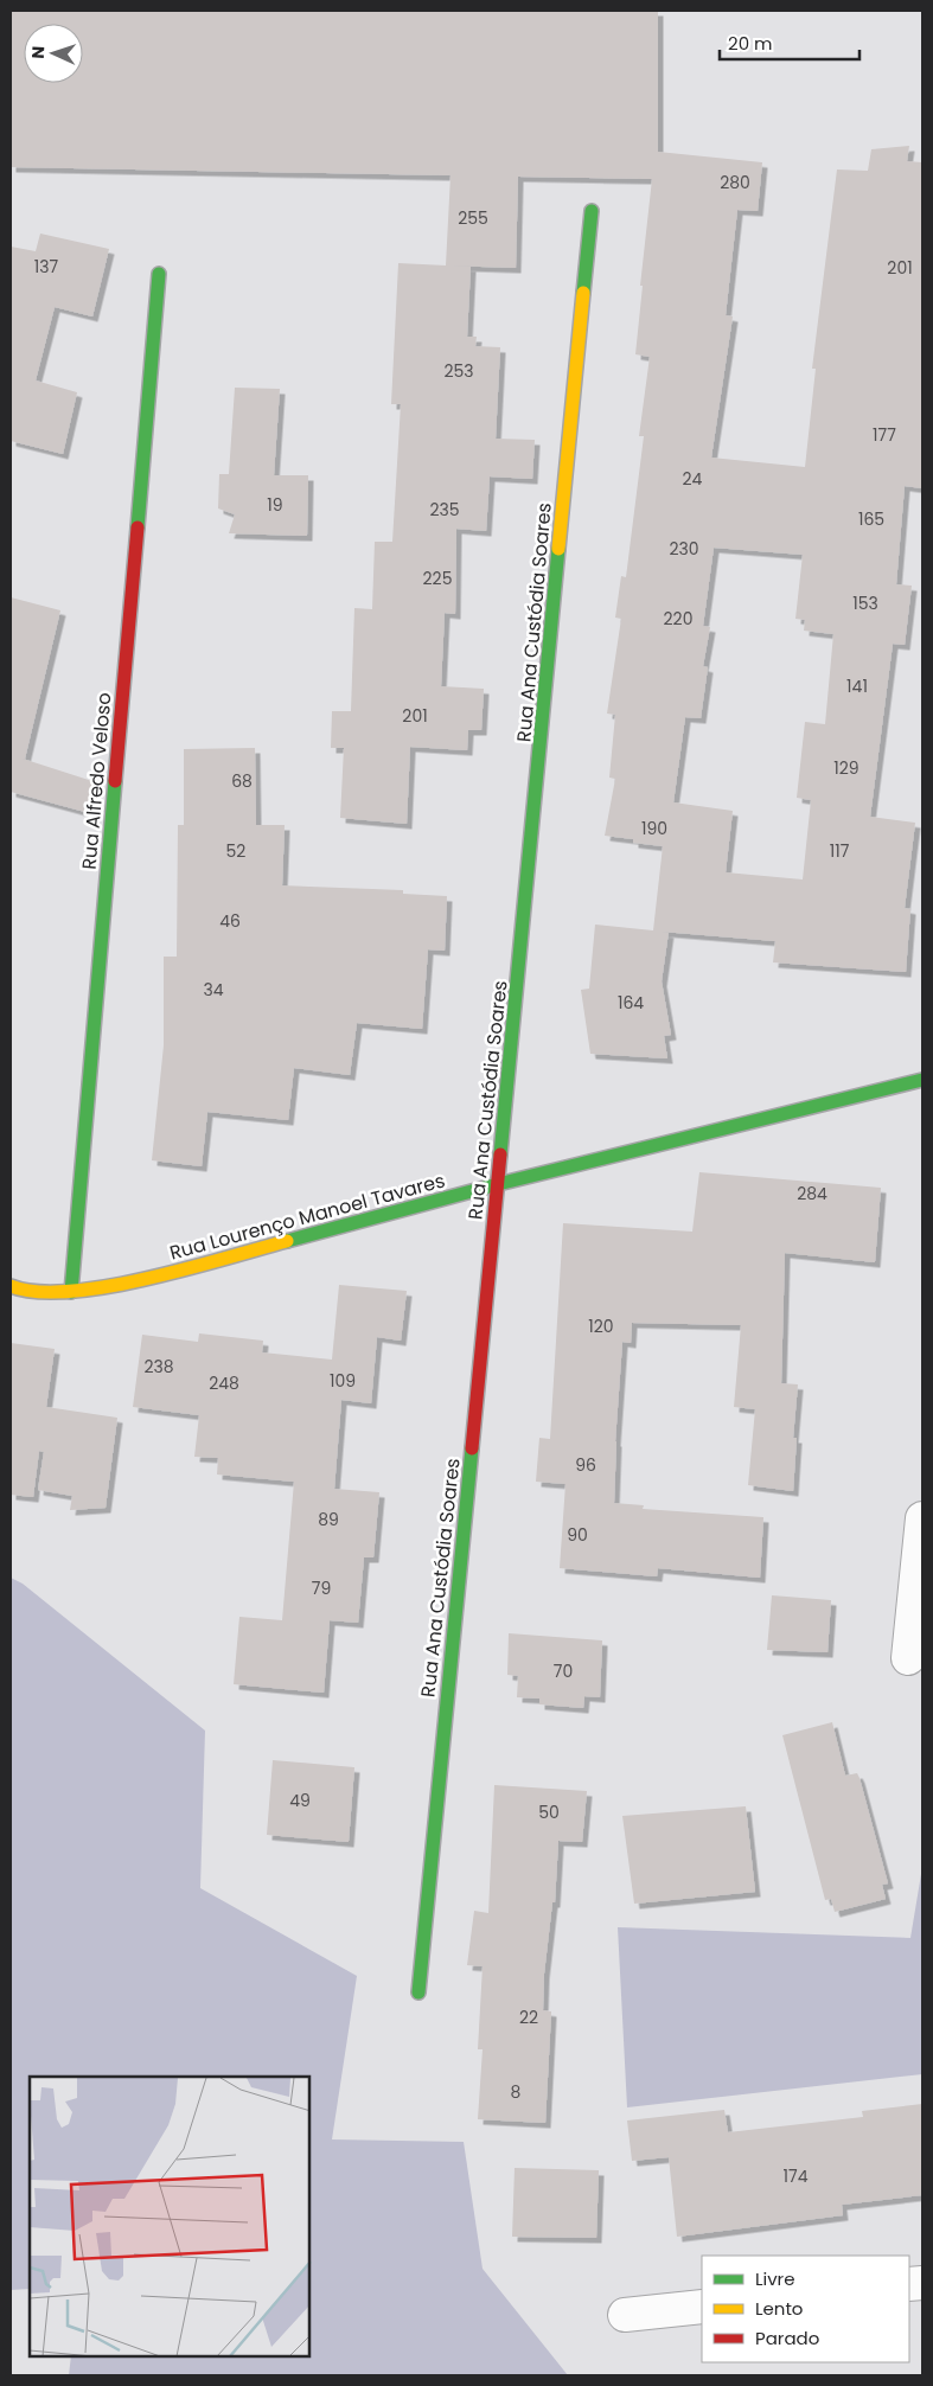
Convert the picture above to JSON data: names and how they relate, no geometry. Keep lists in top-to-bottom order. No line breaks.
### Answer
{"streets":{"street":["Rua Ana Custódia Soares","Rua Alfredo Veloso","Rua Lourenço Manoel Tavares"]},"crossings":[["Rua Ana Custódia Soares","Rua Lourenço Manoel Tavares"],["Rua Alfredo Veloso","Rua Lourenço Manoel Tavares"]],"house_numbers":["280","255","137","201","253","177","24","19","235","165","230","225","153","220","141","201","129","68","190","52","117","46","34","164","284","120","238","109","248","96","89","90","79","70","49","50","22","8","174"],"legend":["Livre","Lento","Parado"],"scale_bar":"20 m","north":"left"}
